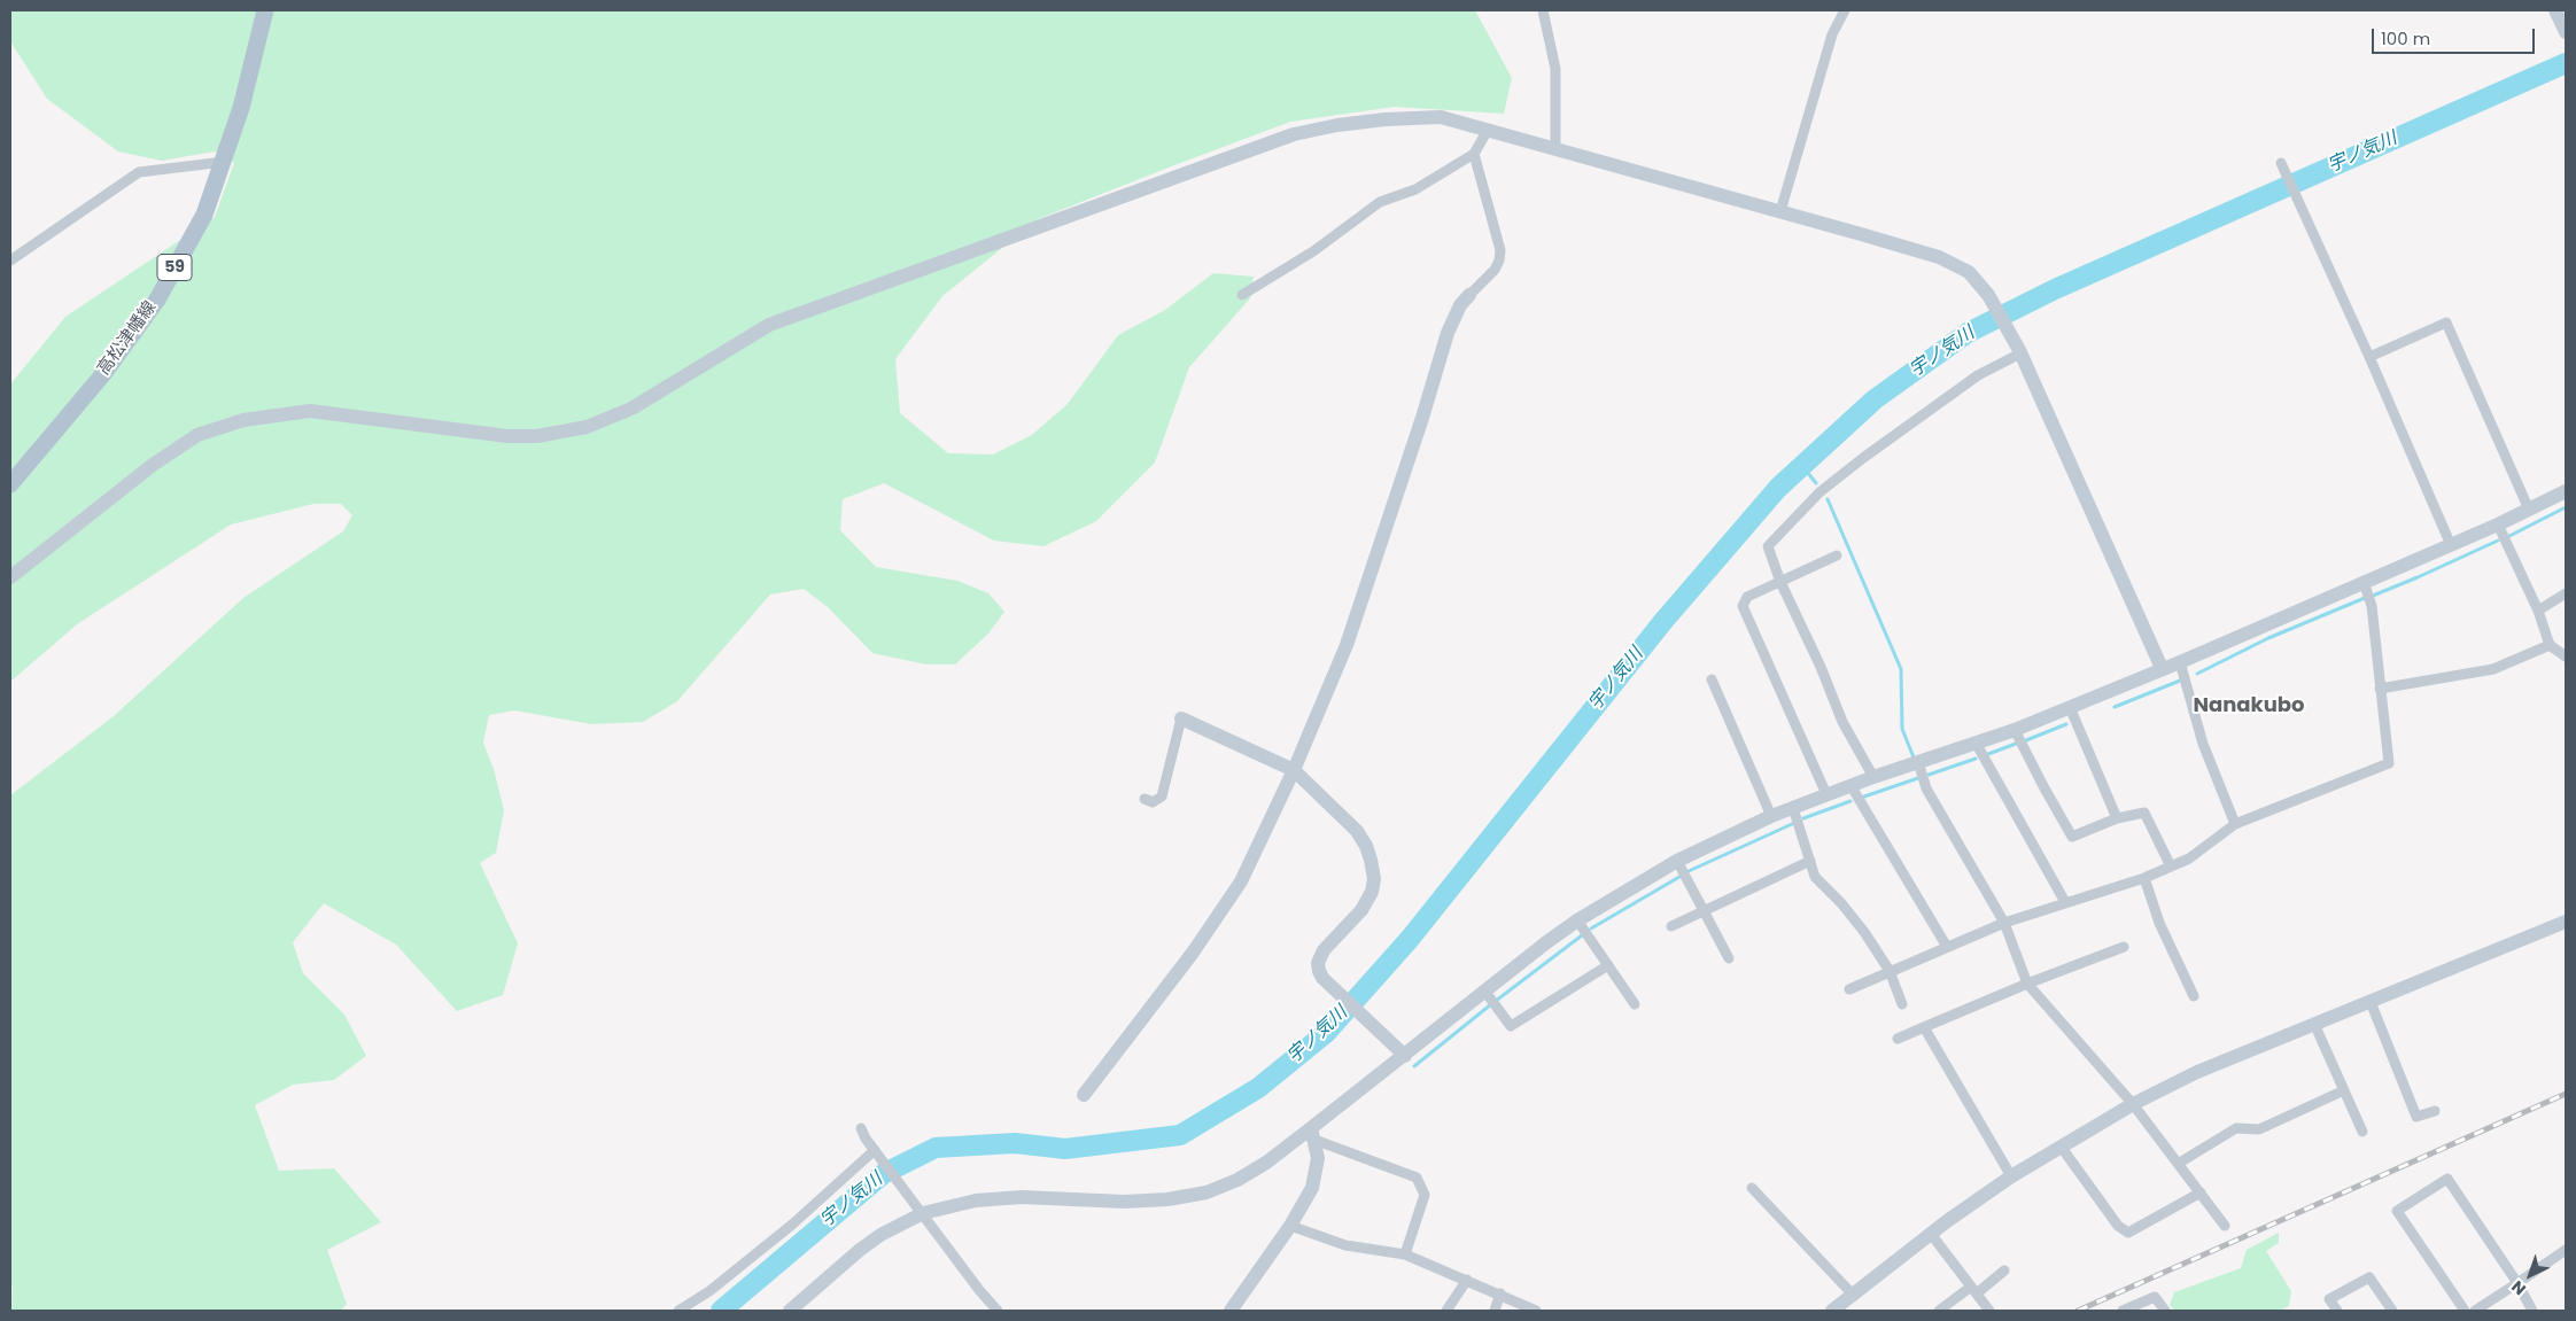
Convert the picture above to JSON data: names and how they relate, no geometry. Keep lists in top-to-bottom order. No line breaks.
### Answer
{"streets":{"main road":["59","高松津幡線"]},"districts":["Nanakubo"],"water":["宇ノ気川"],"scale_bar":"100 m","north":"bottom left"}
